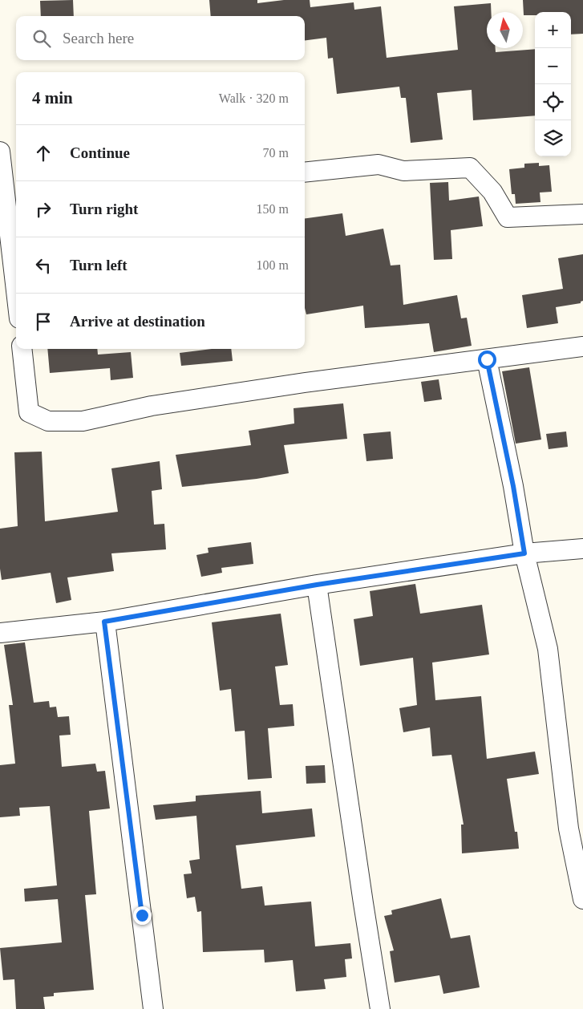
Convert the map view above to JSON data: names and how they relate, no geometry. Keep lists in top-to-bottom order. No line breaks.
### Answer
{"north":"top","page":{"map_buttons":["+","−"],"search":"Search here","heading":["4 min","Walk · 320 m"],"list":[["Continue","70 m"],["Turn right","150 m"],["Turn left","100 m"],"Arrive at destination"]}}
